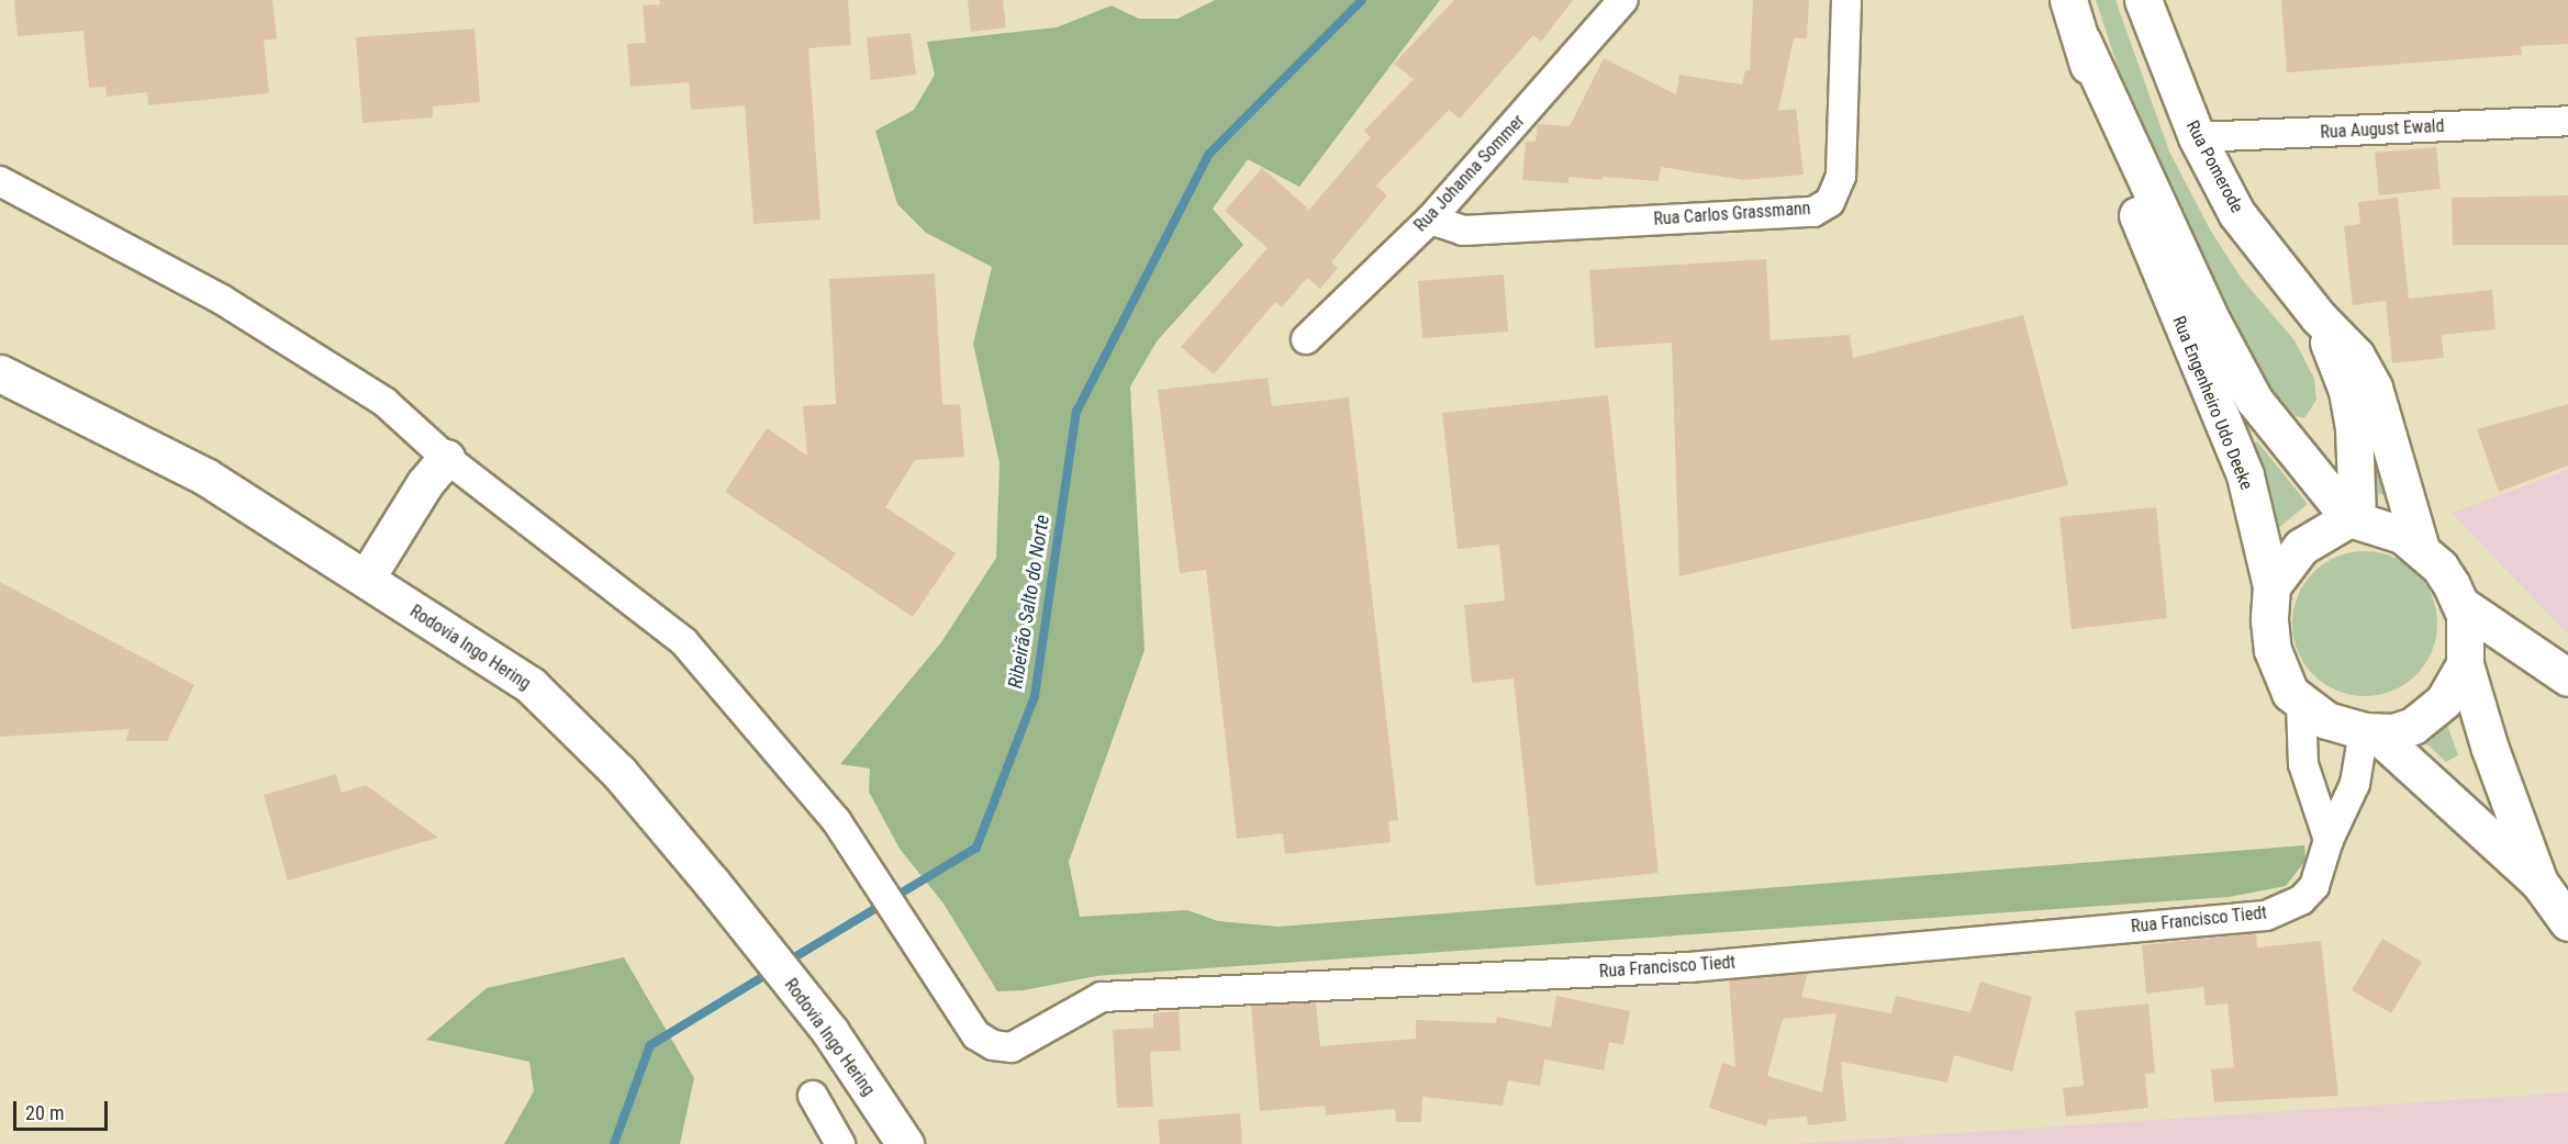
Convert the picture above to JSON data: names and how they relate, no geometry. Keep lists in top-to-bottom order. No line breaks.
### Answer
{"streets":{"main road":["Rua Pomerode","Rua Engenheiro Udo Deeke","Rodovia Ingo Hering"],"street":["Rua August Ewald","Rua Johanna Sommer","Rua Carlos Grassmann","Rua Francisco Tiedt"]},"crossings":[["Rua August Ewald","Rua Pomerode"],["Rua Pomerode","Rua Engenheiro Udo Deeke"],["Rua Pomerode","Rua Francisco Tiedt"],["Rua Johanna Sommer","Rua Carlos Grassmann"],["Rua Engenheiro Udo Deeke","Rua Francisco Tiedt"]],"water":["Ribeirão Salto do Norte"],"scale_bar":"20 m"}
